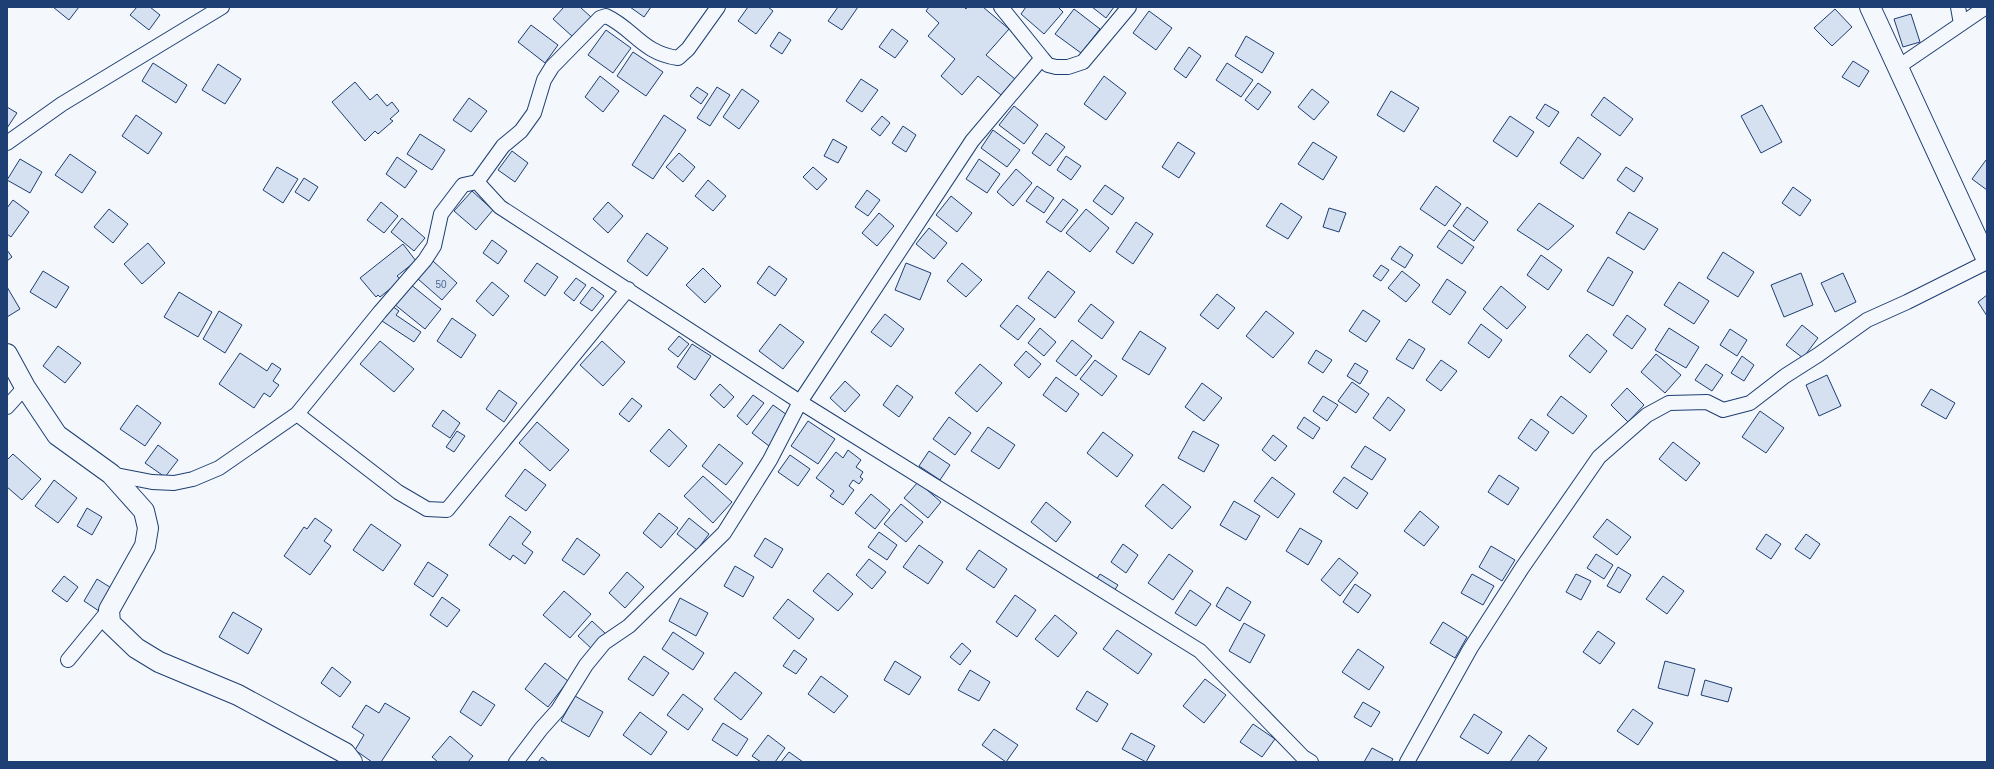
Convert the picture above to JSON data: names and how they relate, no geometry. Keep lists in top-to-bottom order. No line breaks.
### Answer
{"house_numbers":["50"]}
